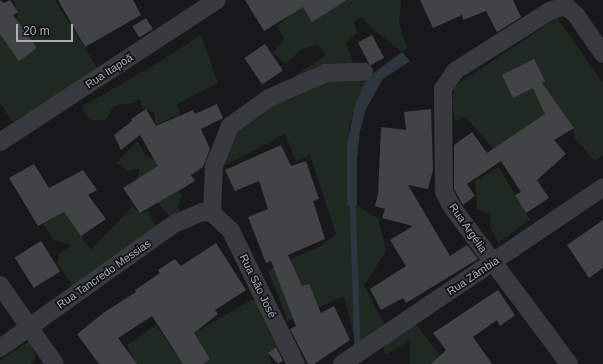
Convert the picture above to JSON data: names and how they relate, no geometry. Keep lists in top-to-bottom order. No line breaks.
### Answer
{"streets":{"street":["Rua Itapoã","Rua Argélia","Rua Tancredo Messias","Rua Zâmbia","Rua São José"]},"crossings":[["Rua Argélia","Rua Zâmbia"],["Rua Tancredo Messias","Rua São José"]],"scale_bar":"20 m"}
